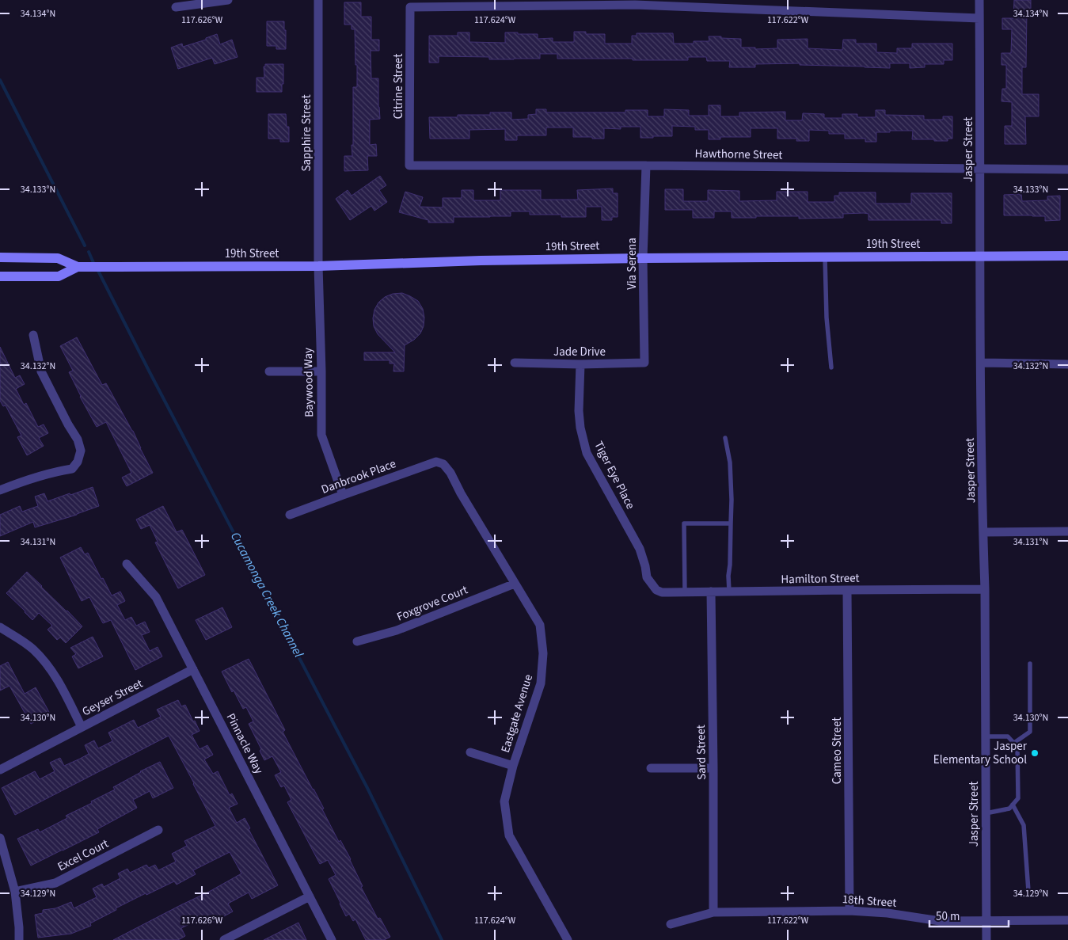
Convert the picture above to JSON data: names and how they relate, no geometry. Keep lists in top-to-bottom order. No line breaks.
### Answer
{"streets":{"main road":["19th Street"],"street":["Citrine Street","Sapphire Street","Jasper Street","Hawthorne Street","Via Serena","Jade Drive","Baywood Way","Tiger Eye Place","Danbrook Place","Hamilton Street","Foxgrove Court","Geyser Street","Eastgate Avenue","Pinnacle Way","Cameo Street","Sard Street","Excel Court","18th Street"]},"crossings":[["Citrine Street","Jasper Street"],["Citrine Street","Hawthorne Street"],["Sapphire Street","19th Street"],["Sapphire Street","Baywood Way"],["Jasper Street","Hawthorne Street"],["Jasper Street","19th Street"],["Jasper Street","Hamilton Street"],["Jasper Street","18th Street"],["Hawthorne Street","Via Serena"],["19th Street","Via Serena"],["19th Street","Baywood Way"],["Via Serena","Jade Drive"],["Jade Drive","Tiger Eye Place"],["Baywood Way","Danbrook Place"],["Tiger Eye Place","Hamilton Street"],["Danbrook Place","Eastgate Avenue"],["Hamilton Street","Cameo Street"],["Hamilton Street","Sard Street"],["Foxgrove Court","Eastgate Avenue"],["Geyser Street","Pinnacle Way"],["Cameo Street","18th Street"],["Sard Street","18th Street"]],"water":["Cucamonga Creek Channel"],"places":["Jasper Elementary School"],"scale_bar":"50 m","coordinates":["34.134°N","117.626°W","117.624°W","117.622°W","34.133°N","34.132°N","34.131°N","34.130°N","34.129°N"]}
